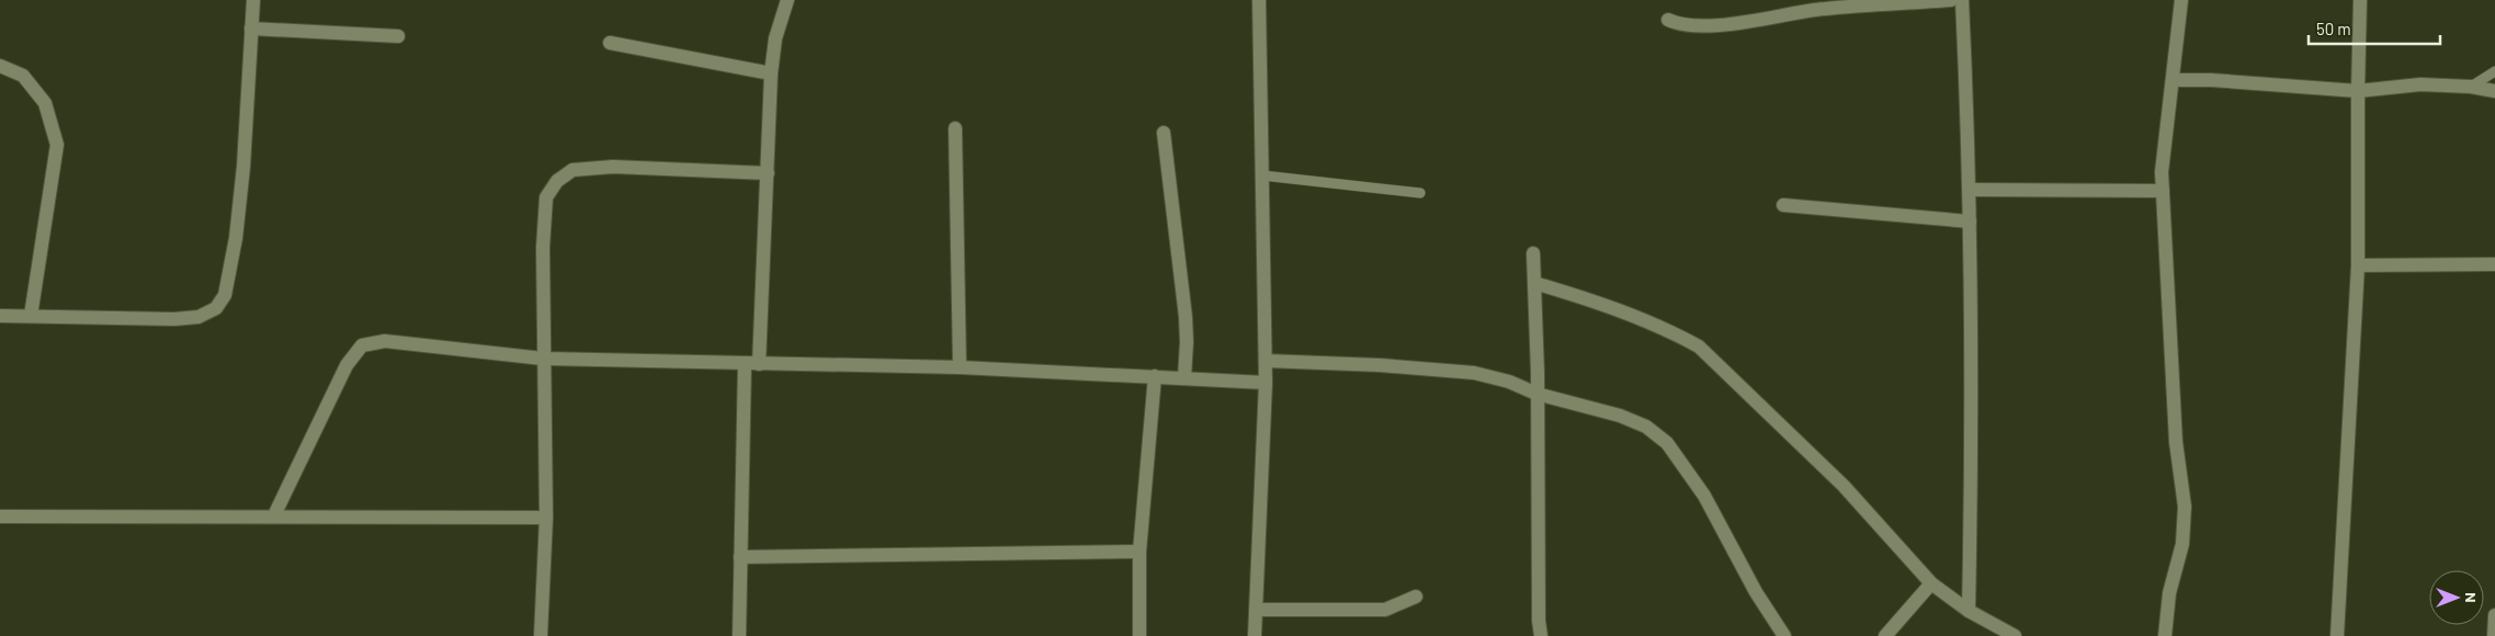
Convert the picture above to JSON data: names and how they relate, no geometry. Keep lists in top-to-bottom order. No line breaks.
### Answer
{"scale_bar":"50 m","north":"right"}
